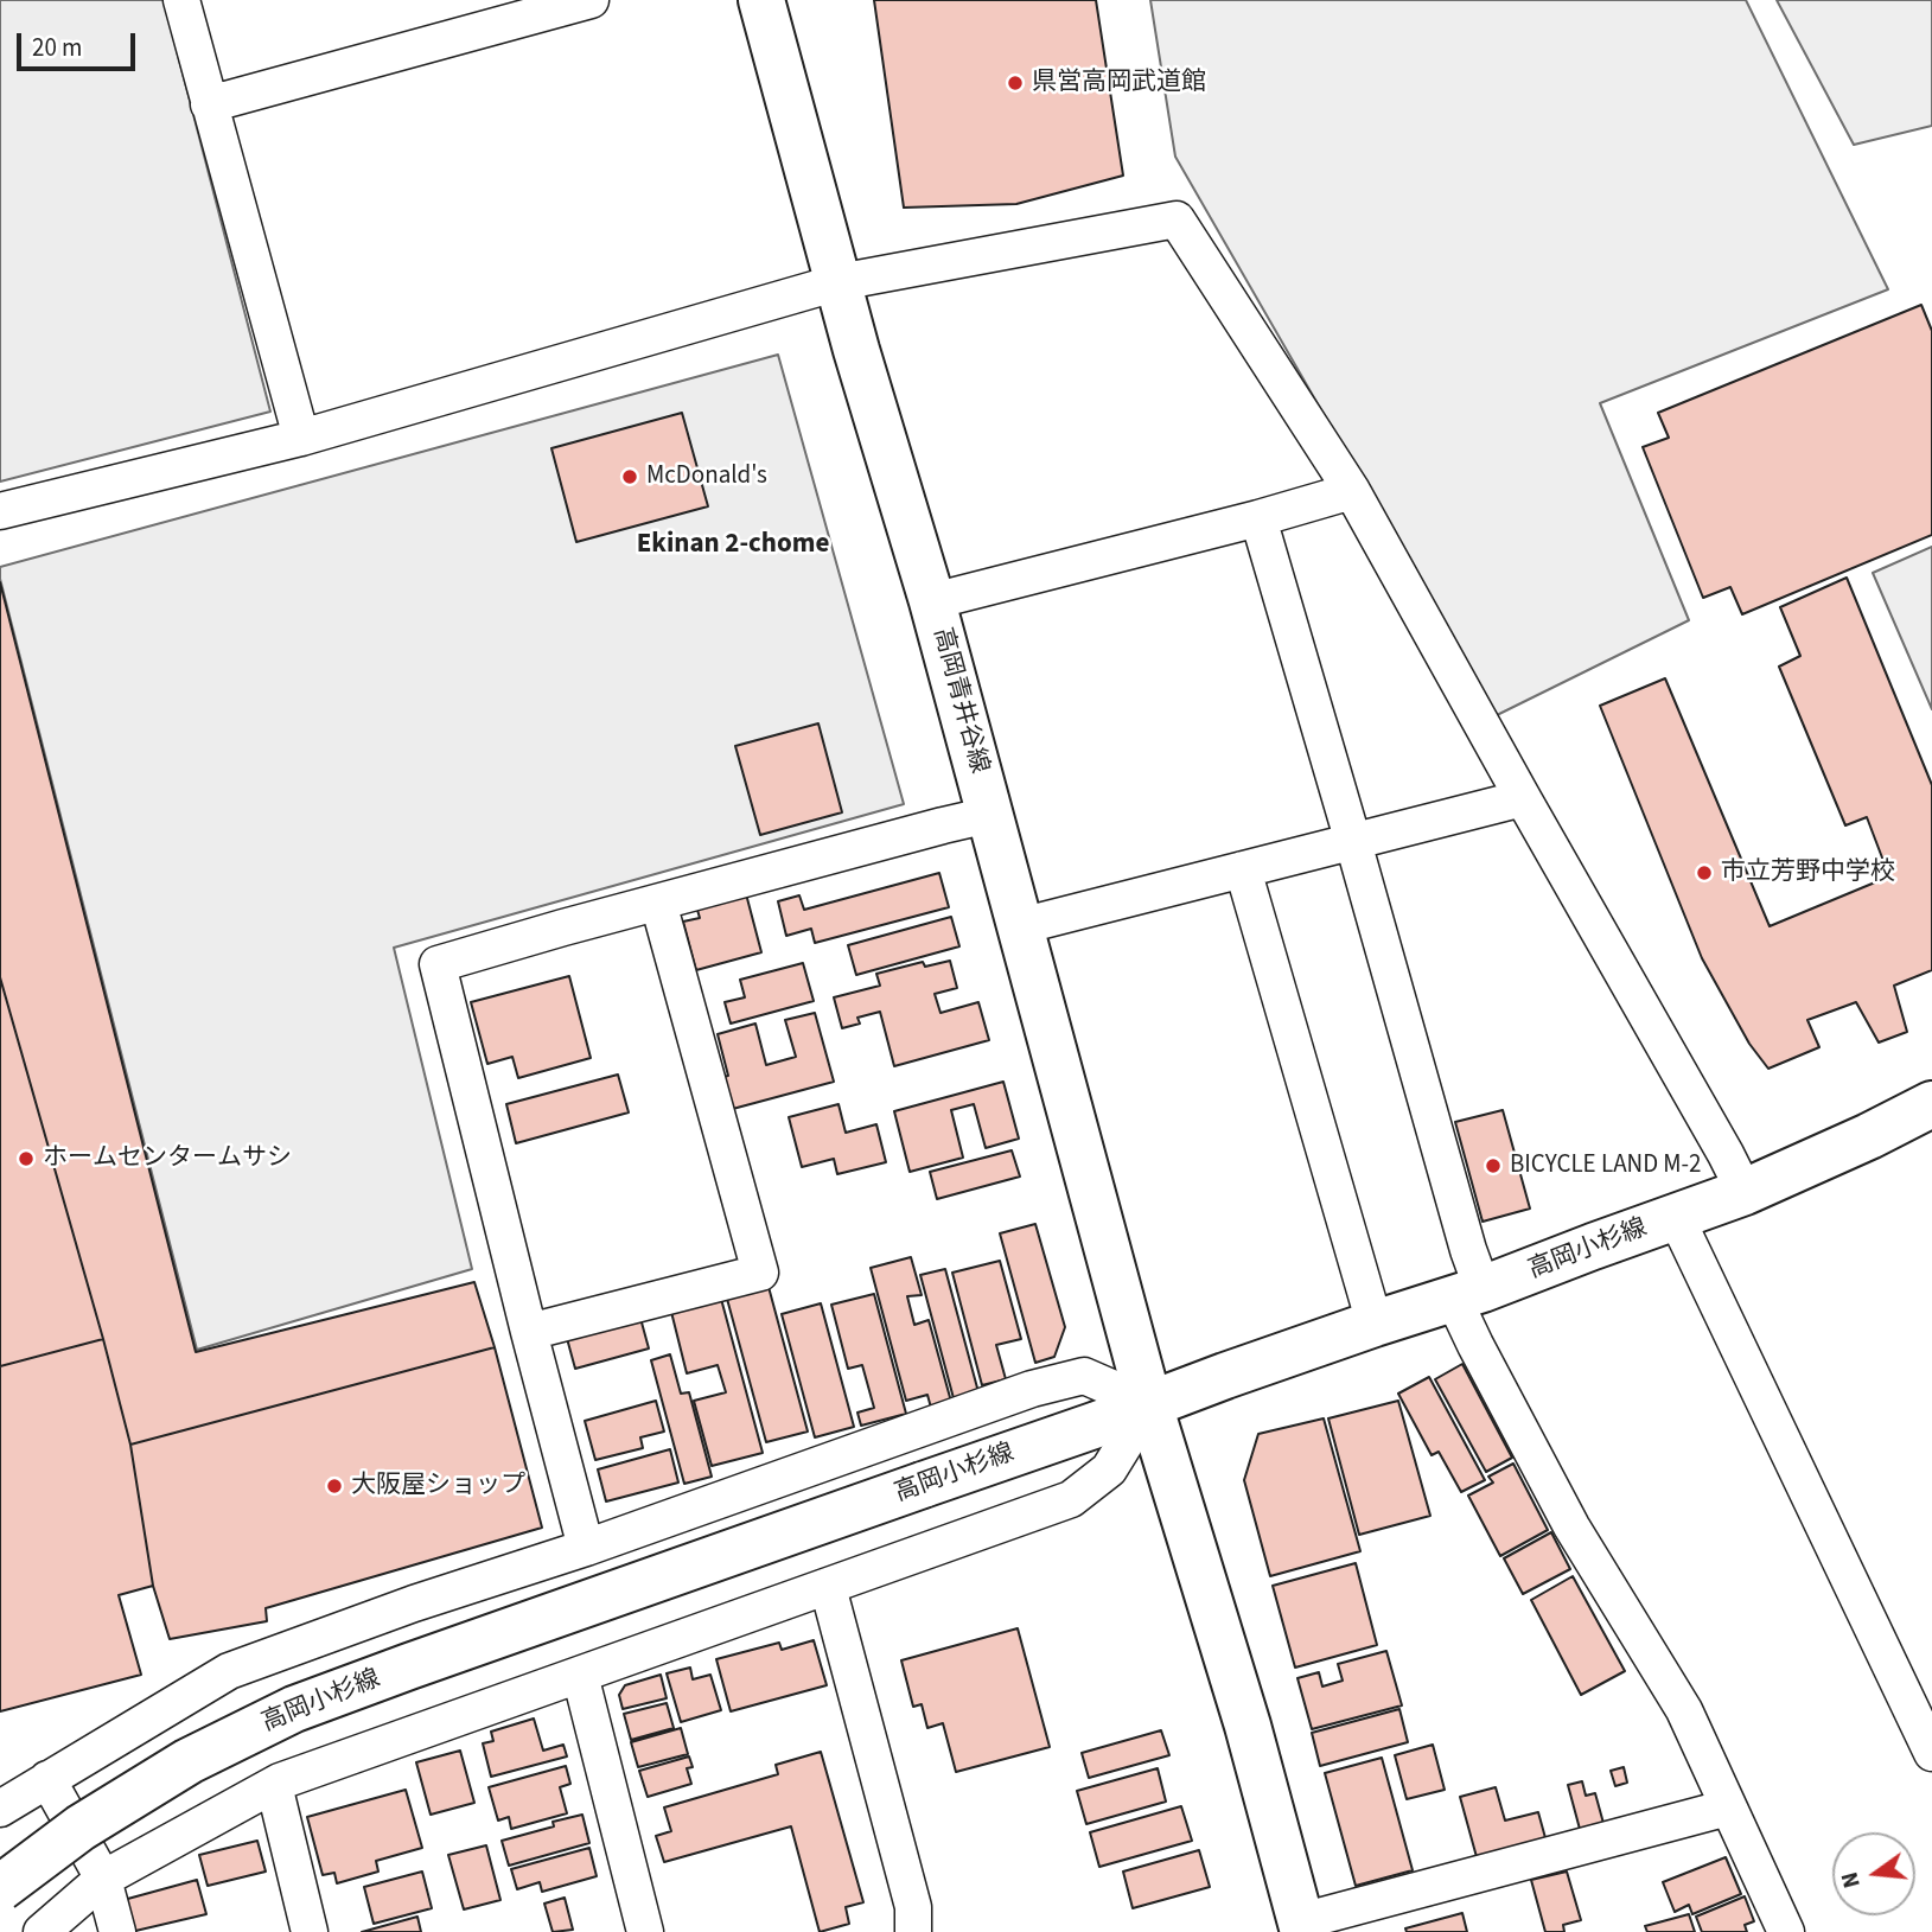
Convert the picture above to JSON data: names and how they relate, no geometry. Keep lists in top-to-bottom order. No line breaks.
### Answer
{"streets":{"main road":["高岡青井谷線","高岡小杉線"]},"crossings":[["高岡青井谷線","高岡小杉線"]],"districts":["Ekinan 2-chome"],"places":["県営高岡武道館","McDonald's","市立芳野中学校","ホームセンタームサシ","BICYCLE LAND M-2","大阪屋ショップ"],"scale_bar":"20 m","north":"left"}
